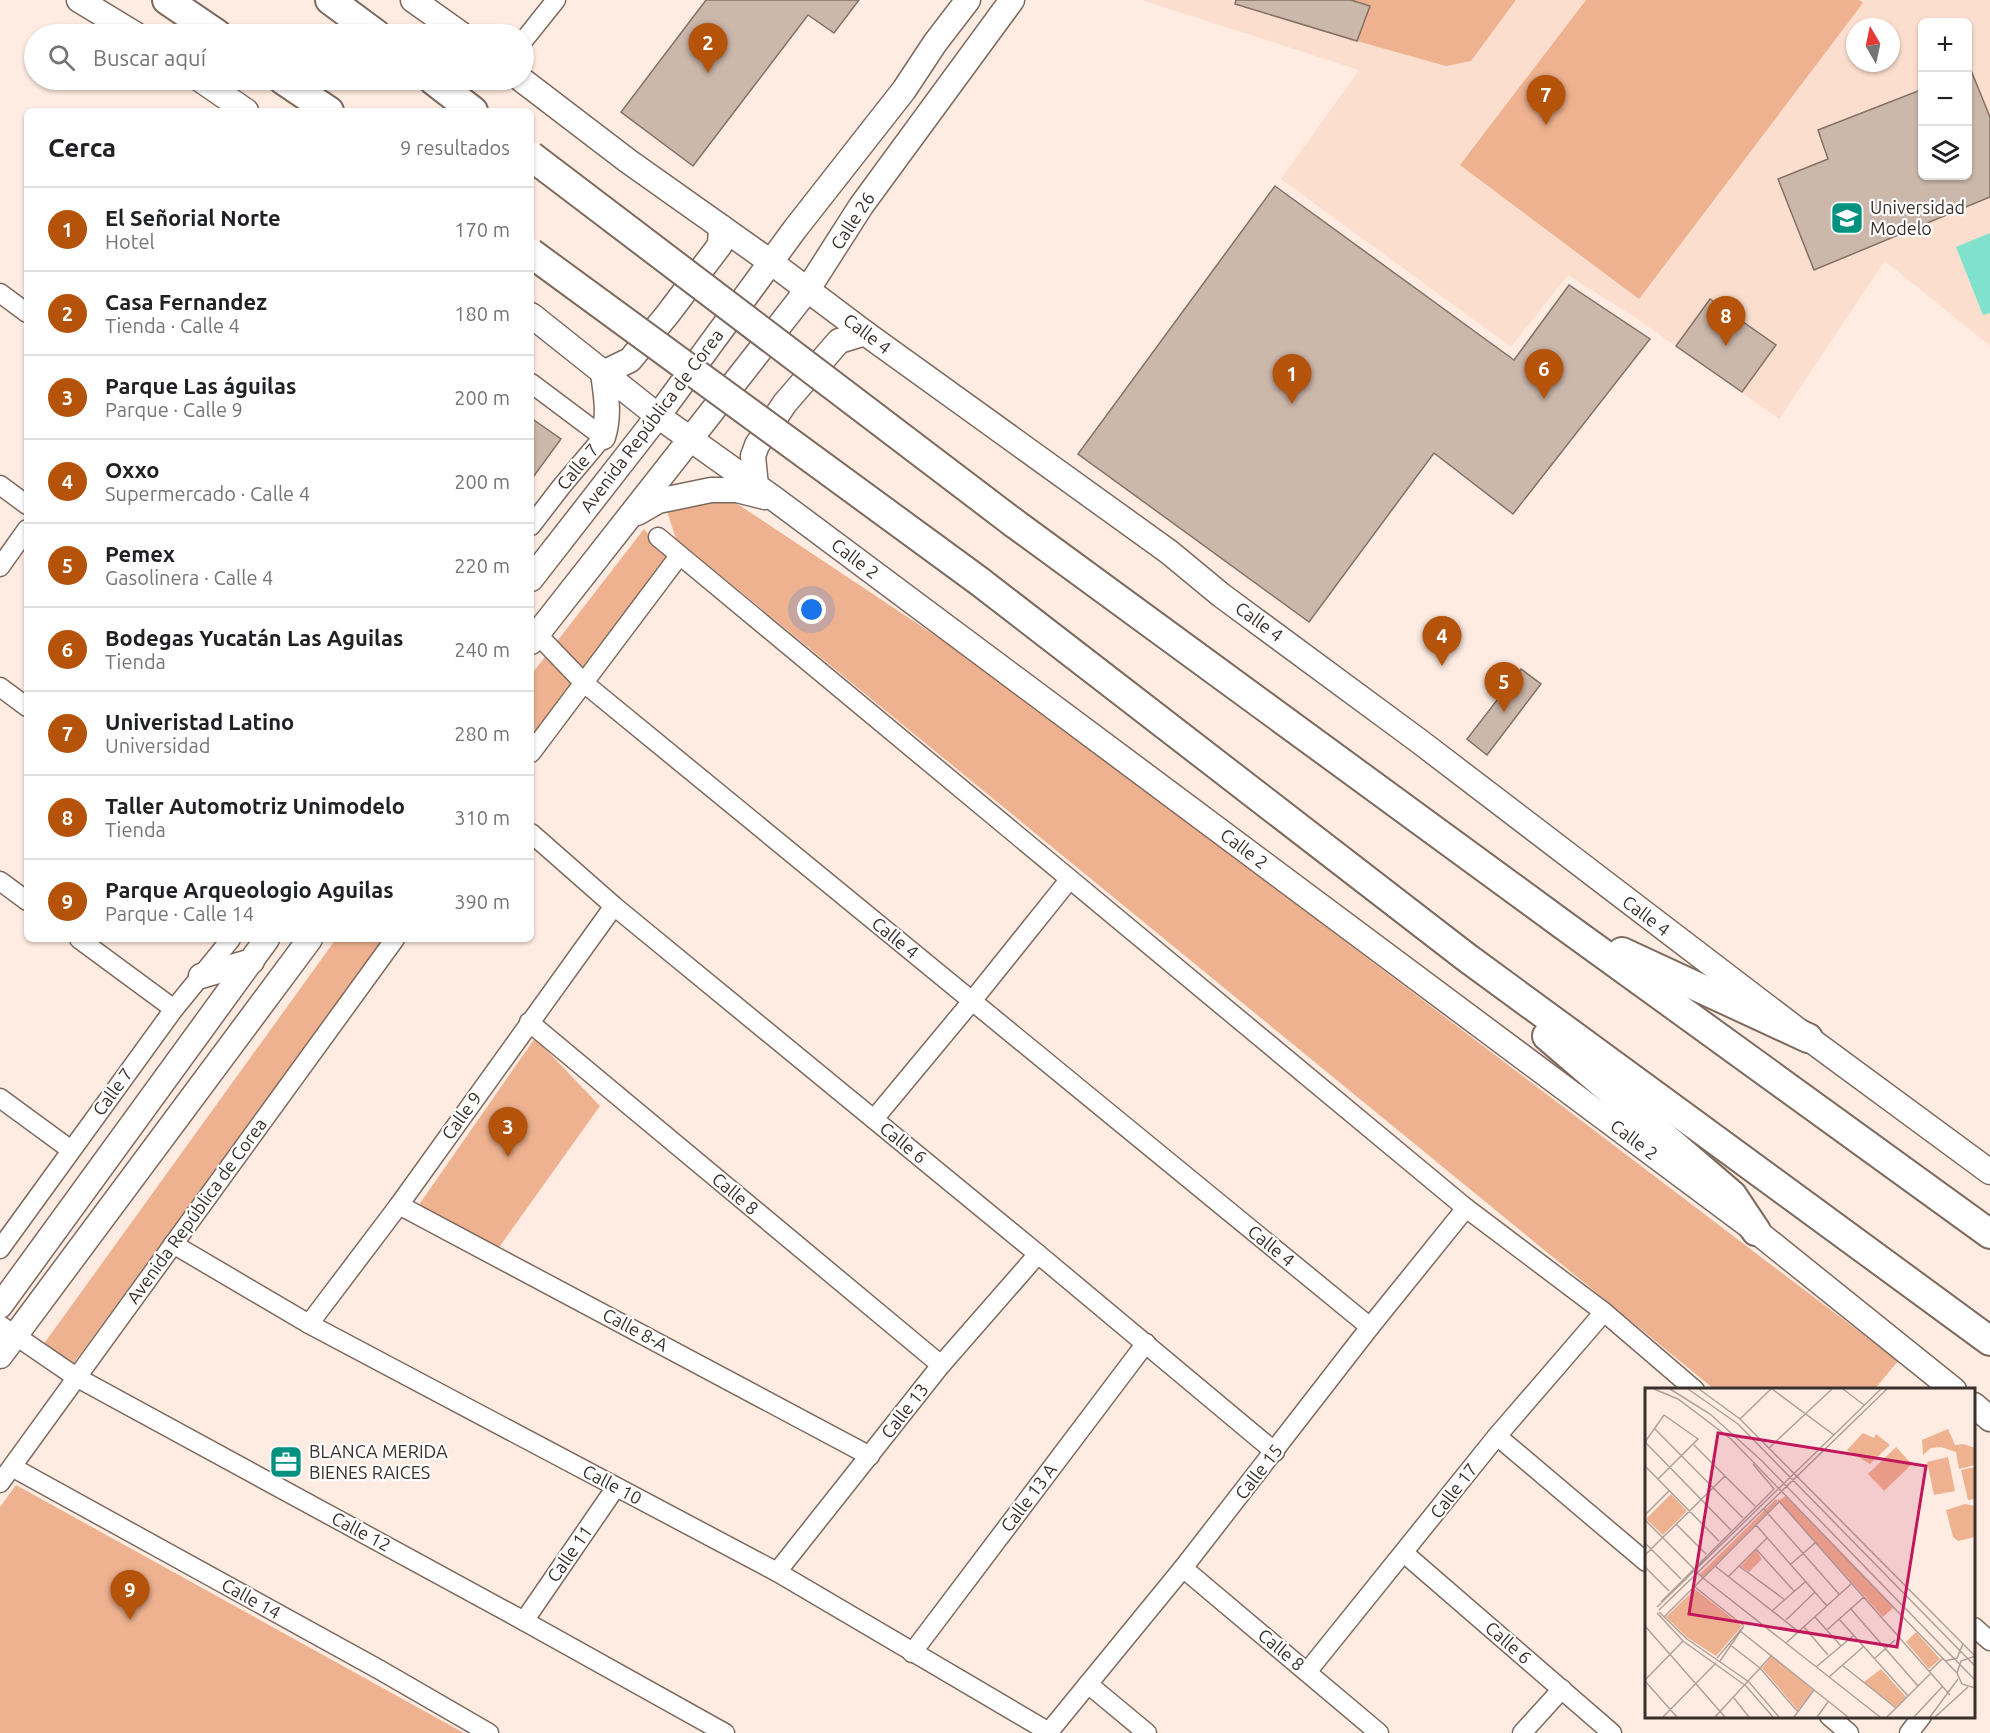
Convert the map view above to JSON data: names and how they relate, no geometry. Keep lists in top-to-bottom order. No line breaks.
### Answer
{"streets":{"main road":["Calle 26","Calle 4","Avenida República de Corea","Calle 2"],"street":["Calle 7","Calle 9","Calle 6","Calle 8","Calle 8-A","Calle 13","Calle 15","Calle 10","Calle 17","Calle 13 A","Calle 12","Calle 11","Calle 14"]},"crossings":[["Calle 26","Calle 4"],["Calle 26","Calle 2"],["Calle 4","Avenida República de Corea"],["Calle 4","Calle 15"],["Avenida República de Corea","Calle 2"],["Avenida República de Corea","Calle 10"],["Avenida República de Corea","Calle 12"],["Avenida República de Corea","Calle 14"],["Calle 9","Calle 6"],["Calle 9","Calle 8"],["Calle 9","Calle 8-A"],["Calle 9","Calle 10"],["Calle 6","Calle 13"],["Calle 6","Calle 15"],["Calle 6","Calle 17"],["Calle 6","Calle 13 A"],["Calle 8","Calle 13"],["Calle 8","Calle 15"],["Calle 8","Calle 17"],["Calle 8-A","Calle 13"],["Calle 13","Calle 10"],["Calle 15","Calle 10"],["Calle 10","Calle 13 A"],["Calle 10","Calle 11"],["Calle 12","Calle 11"]],"places":{"school or university":["Universidad Modelo"],"office":["BLANCA MERIDA BIENES RAICES"]},"north":"top","page":{"map_buttons":["+","−"],"pins":["2","7","8","6","1","4","5","3","9"],"search":"Buscar aquí","heading":["Cerca","9 resultados"],"list":[{"mark":"1","name":"El Señorial Norte","note":"Hotel","value":"170 m"},{"mark":"2","name":"Casa Fernandez","note":"Tienda · Calle 4","value":"180 m"},{"mark":"3","name":"Parque Las águilas","note":"Parque · Calle 9","value":"200 m"},{"mark":"4","name":"Oxxo","note":"Supermercado · Calle 4","value":"200 m"},{"mark":"5","name":"Pemex","note":"Gasolinera · Calle 4","value":"220 m"},{"mark":"6","name":"Bodegas Yucatán Las Aguilas","note":"Tienda","value":"240 m"},{"mark":"7","name":"Univeristad Latino","note":"Universidad","value":"280 m"},{"mark":"8","name":"Taller Automotriz Unimodelo","note":"Tienda","value":"310 m"},{"mark":"9","name":"Parque Arqueologio Aguilas","note":"Parque · Calle 14","value":"390 m"}]}}
